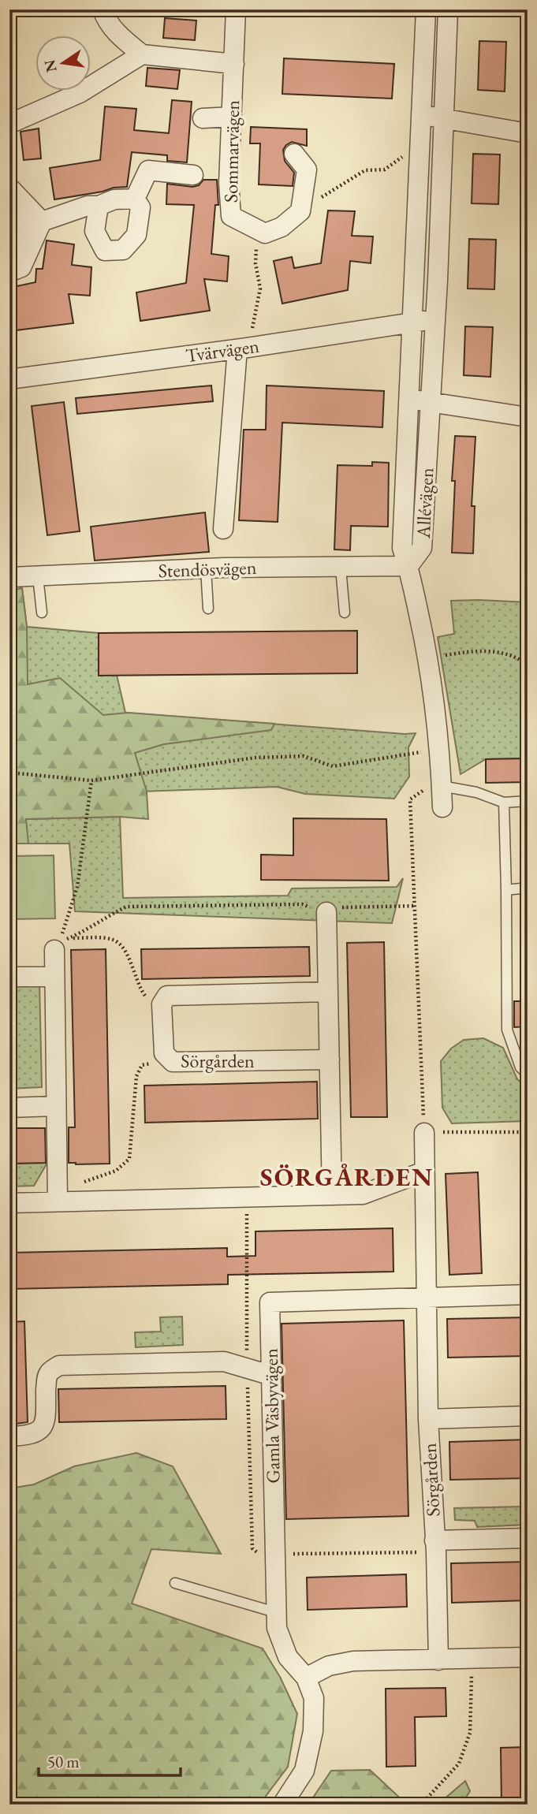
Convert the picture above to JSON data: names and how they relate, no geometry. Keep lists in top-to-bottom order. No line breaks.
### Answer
{"streets":{"street":["Sommarvägen","Tvärvägen","Allévägen","Stendösvägen","Sörgården","Gamla Väsbyvägen"]},"crossings":[["Tvärvägen","Allévägen"],["Allévägen","Stendösvägen"],["Sörgården","Gamla Väsbyvägen"]],"districts":["SÖRGÅRDEN"],"scale_bar":"50 m","north":"left"}
